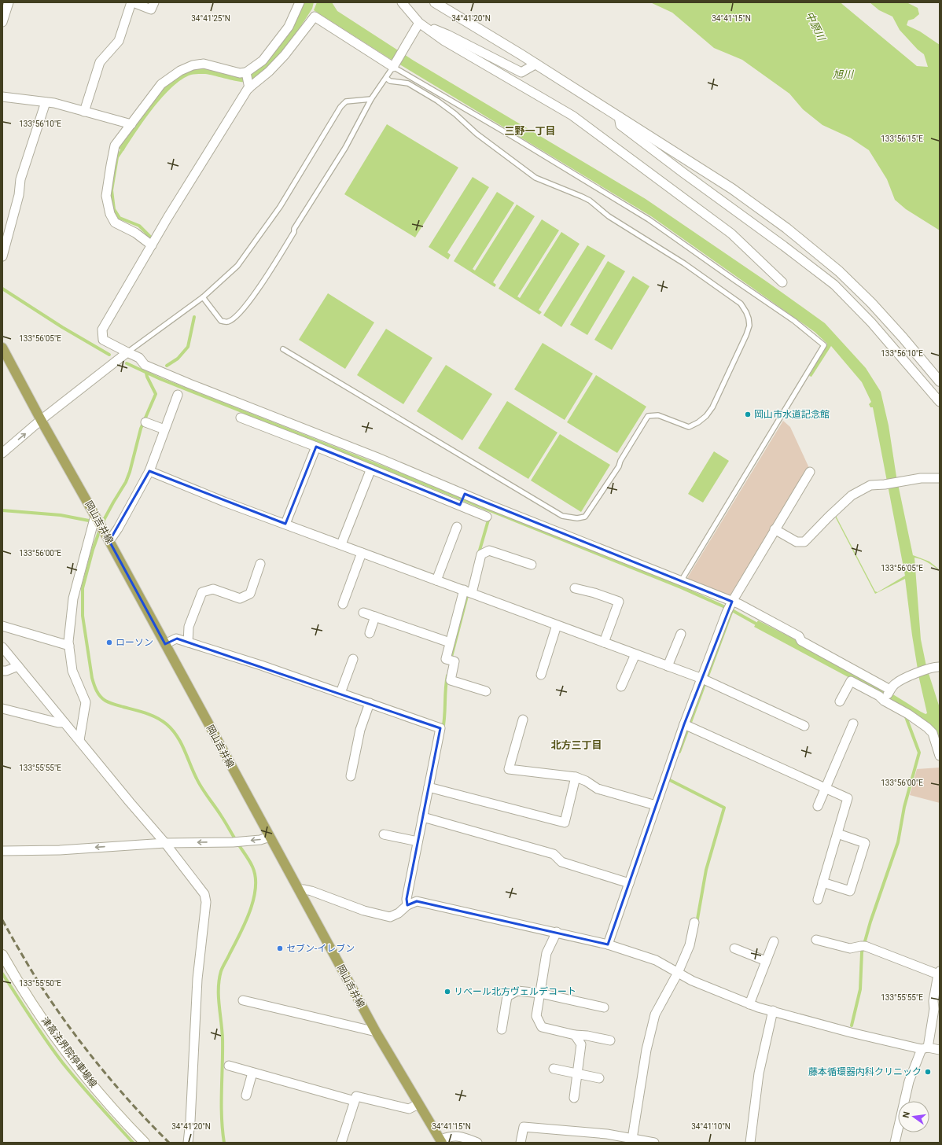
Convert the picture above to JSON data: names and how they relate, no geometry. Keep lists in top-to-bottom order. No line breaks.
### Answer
{"streets":{"main road":["岡山吉井線"],"street":["津高法界院停車場線"]},"districts":["三野一丁目","北方三丁目"],"water":["中原川","旭川"],"places":["岡山市水道記念館","ローソン","セブン-イレブン","リベール北方ヴェルデコート","藤本循環器内科クリニック"],"north":"left","coordinates":["34°41'25\"N","34°41'20\"N","34°41'15\"N","133°56'10\"E","133°56'15\"E","133°56'05\"E","133°56'00\"E","133°55'55\"E","133°55'50\"E","34°41'10\"N"]}
